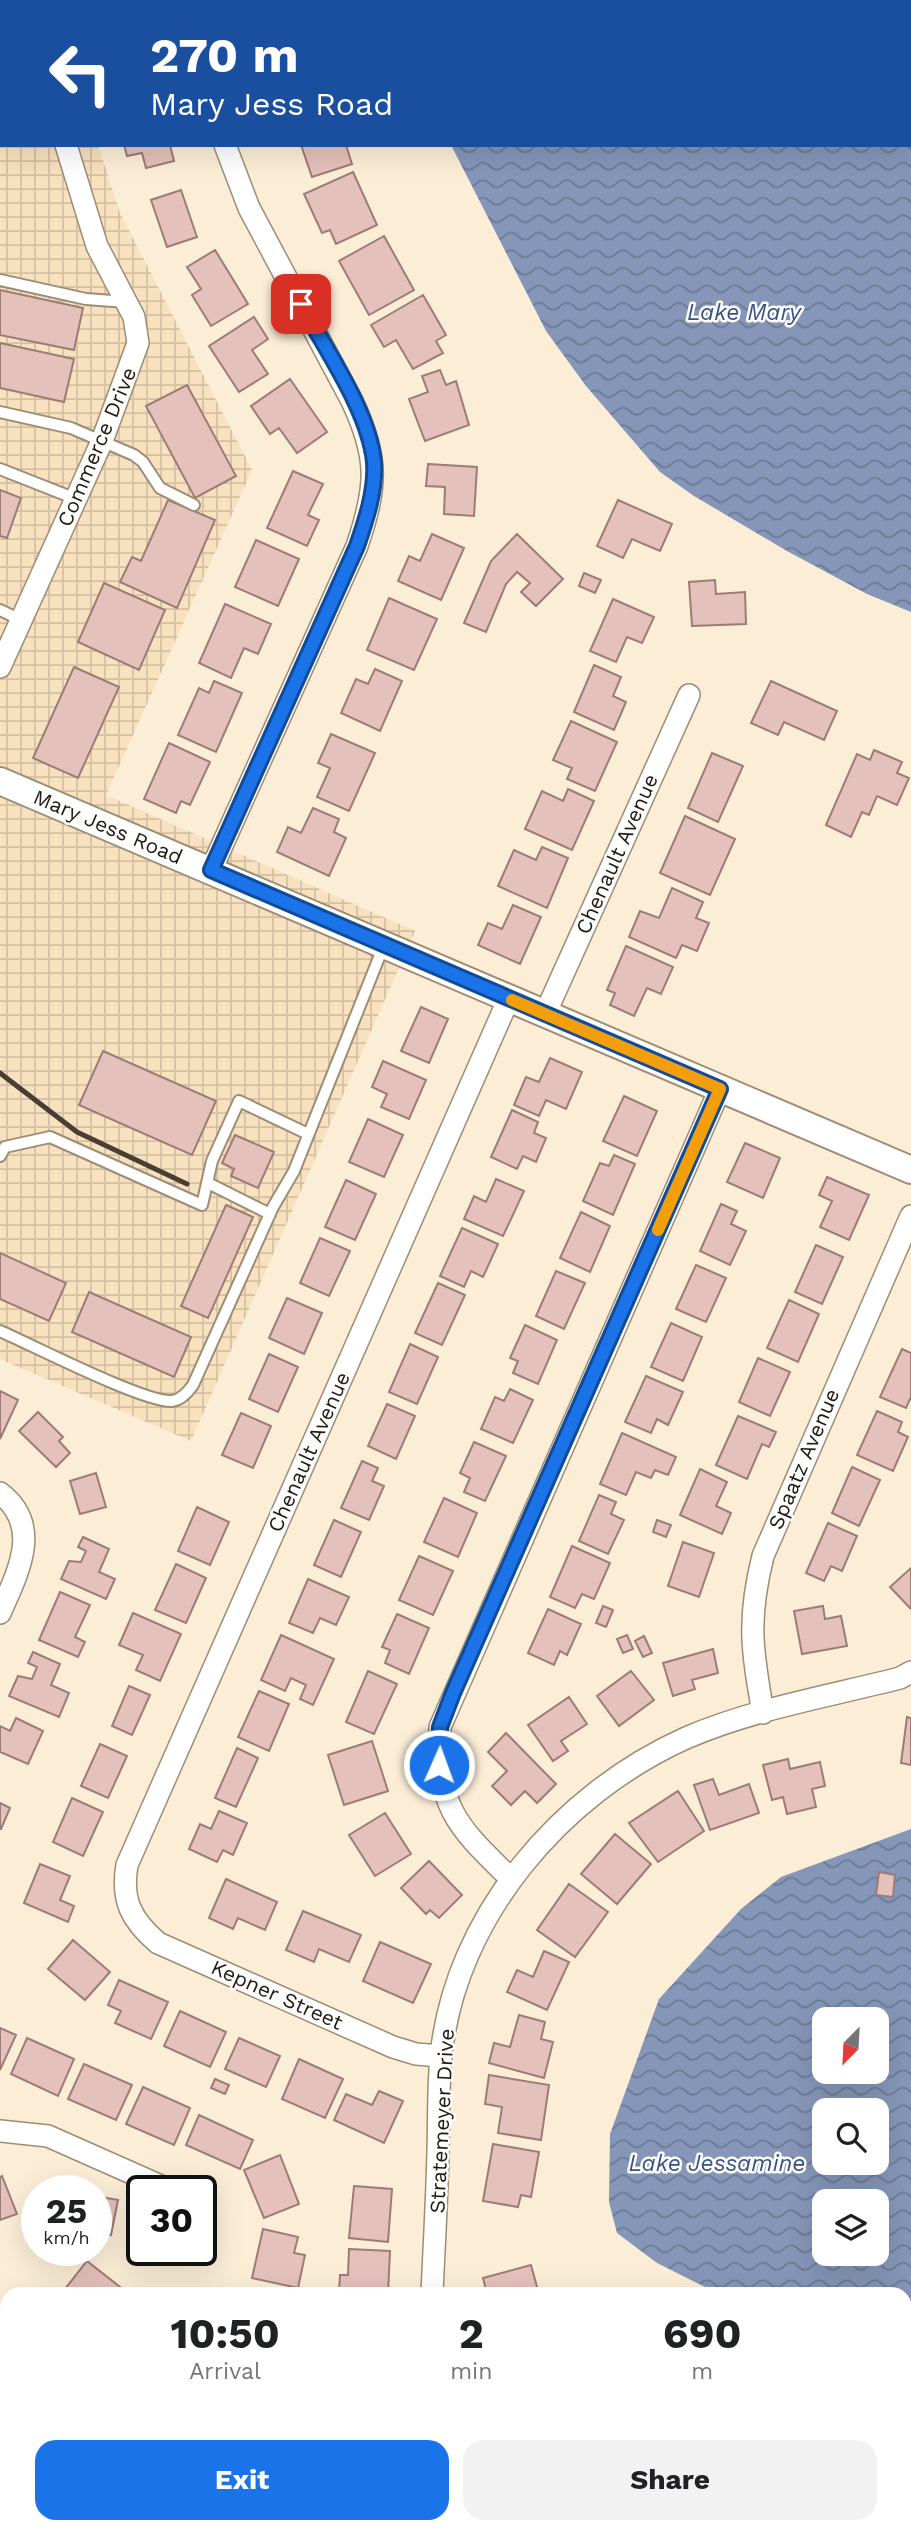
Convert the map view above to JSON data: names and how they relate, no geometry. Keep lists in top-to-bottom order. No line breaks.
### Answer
{"streets":{"street":["Commerce Drive","Mary Jess Road","Chenault Avenue","Spaatz Avenue","Kepner Street","Stratemeyer Drive"]},"crossings":[["Mary Jess Road","Chenault Avenue"],["Chenault Avenue","Kepner Street"],["Spaatz Avenue","Stratemeyer Drive"],["Kepner Street","Stratemeyer Drive"]],"water":["Lake Mary","Lake Jessamine"],"north":"bottom left","page":{"turn":["270 m","Mary Jess Road"],"speed":"25 km/h","limit":"30","eta":["10:50","Arrival","2","min","690","m"],"buttons":["Exit","Share"]}}
